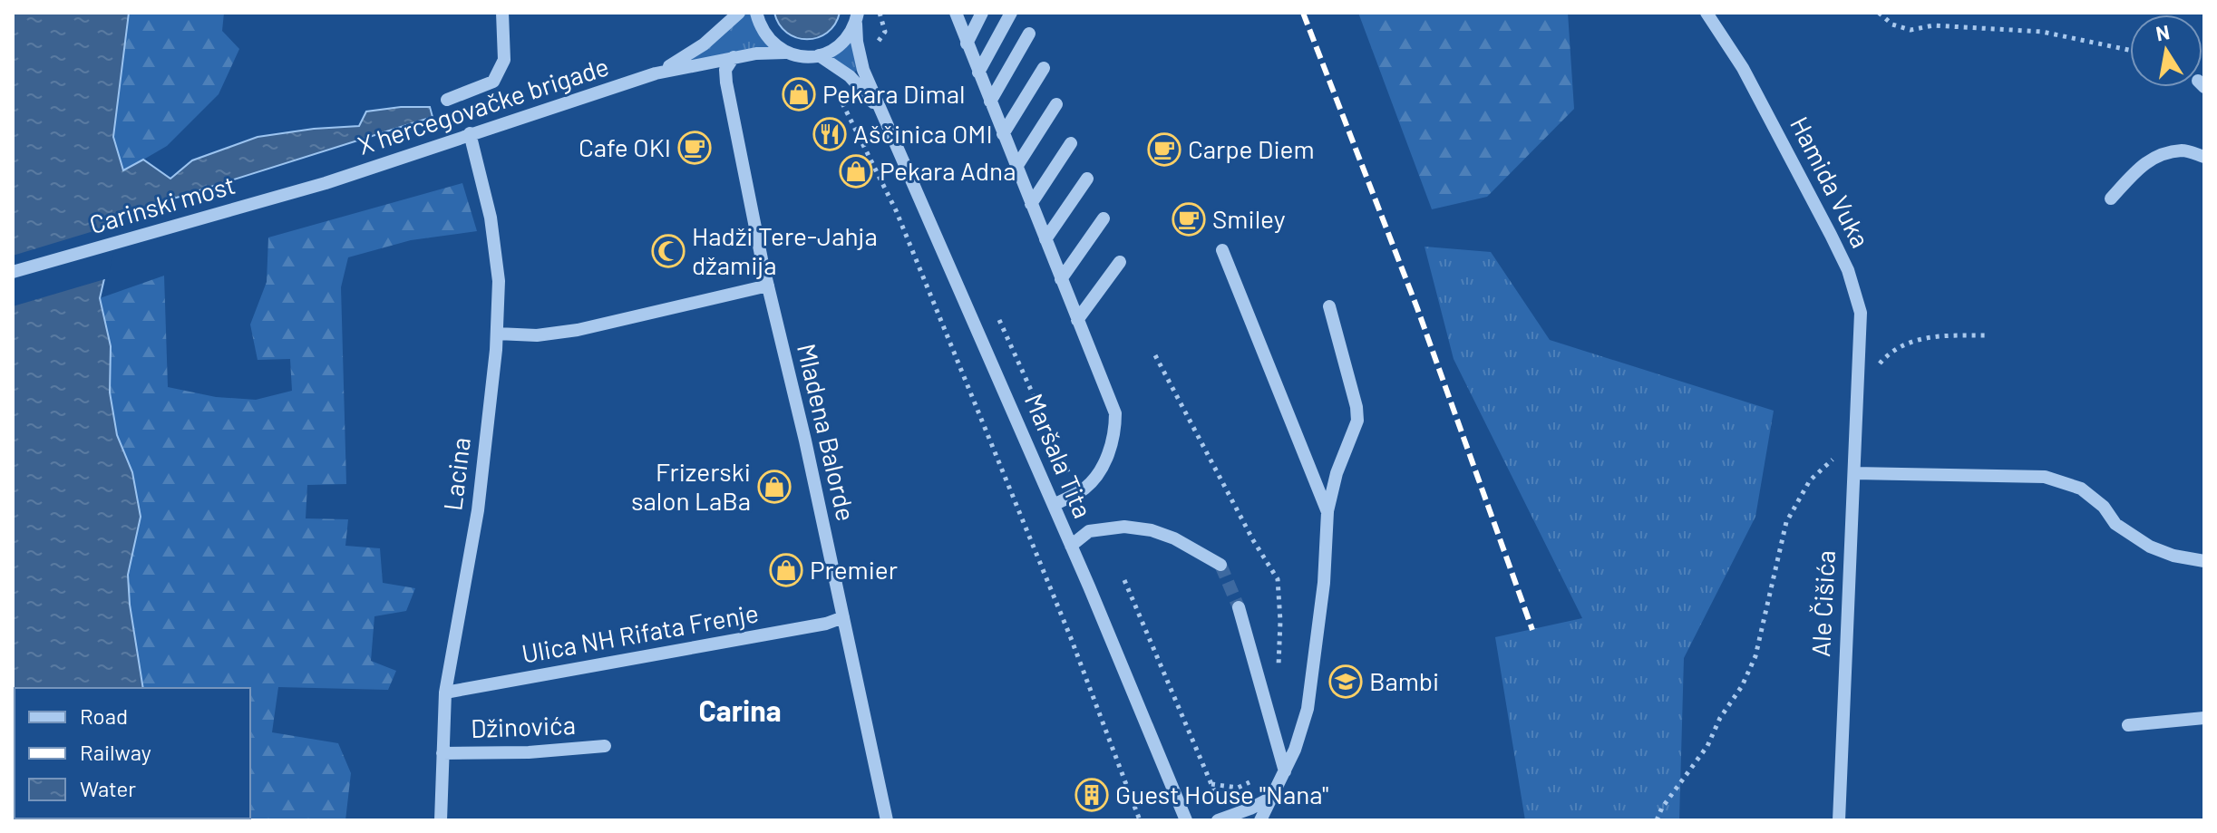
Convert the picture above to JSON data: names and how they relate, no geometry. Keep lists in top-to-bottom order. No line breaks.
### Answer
{"streets":{"street":["X hercegovačke brigade","Hamida Vuka","Carinski most","Mladena Balorde","Maršala Tita","Lacina","Ale Čišića","Ulica NH Rifata Frenje","Džinovića"]},"crossings":[["X hercegovačke brigade","Carinski most"],["X hercegovačke brigade","Mladena Balorde"],["X hercegovačke brigade","Maršala Tita"],["X hercegovačke brigade","Lacina"],["Hamida Vuka","Ale Čišića"],["Mladena Balorde","Ulica NH Rifata Frenje"],["Lacina","Ulica NH Rifata Frenje"],["Lacina","Džinovića"]],"districts":["Carina"],"places":{"shop":["Pekara Dimal","Pekara Adna","Frizerski salon LaBa","Premier"],"restaurant":["Aščinica OMI"],"cafe":["Cafe OKI","Carpe Diem","Smiley"],"mosque":["Hadži Tere-Jahja džamija"],"school or university":["Bambi"],"building":["Guest House \"Nana\""]},"legend":["Road","Railway","Water"],"north":"top"}
